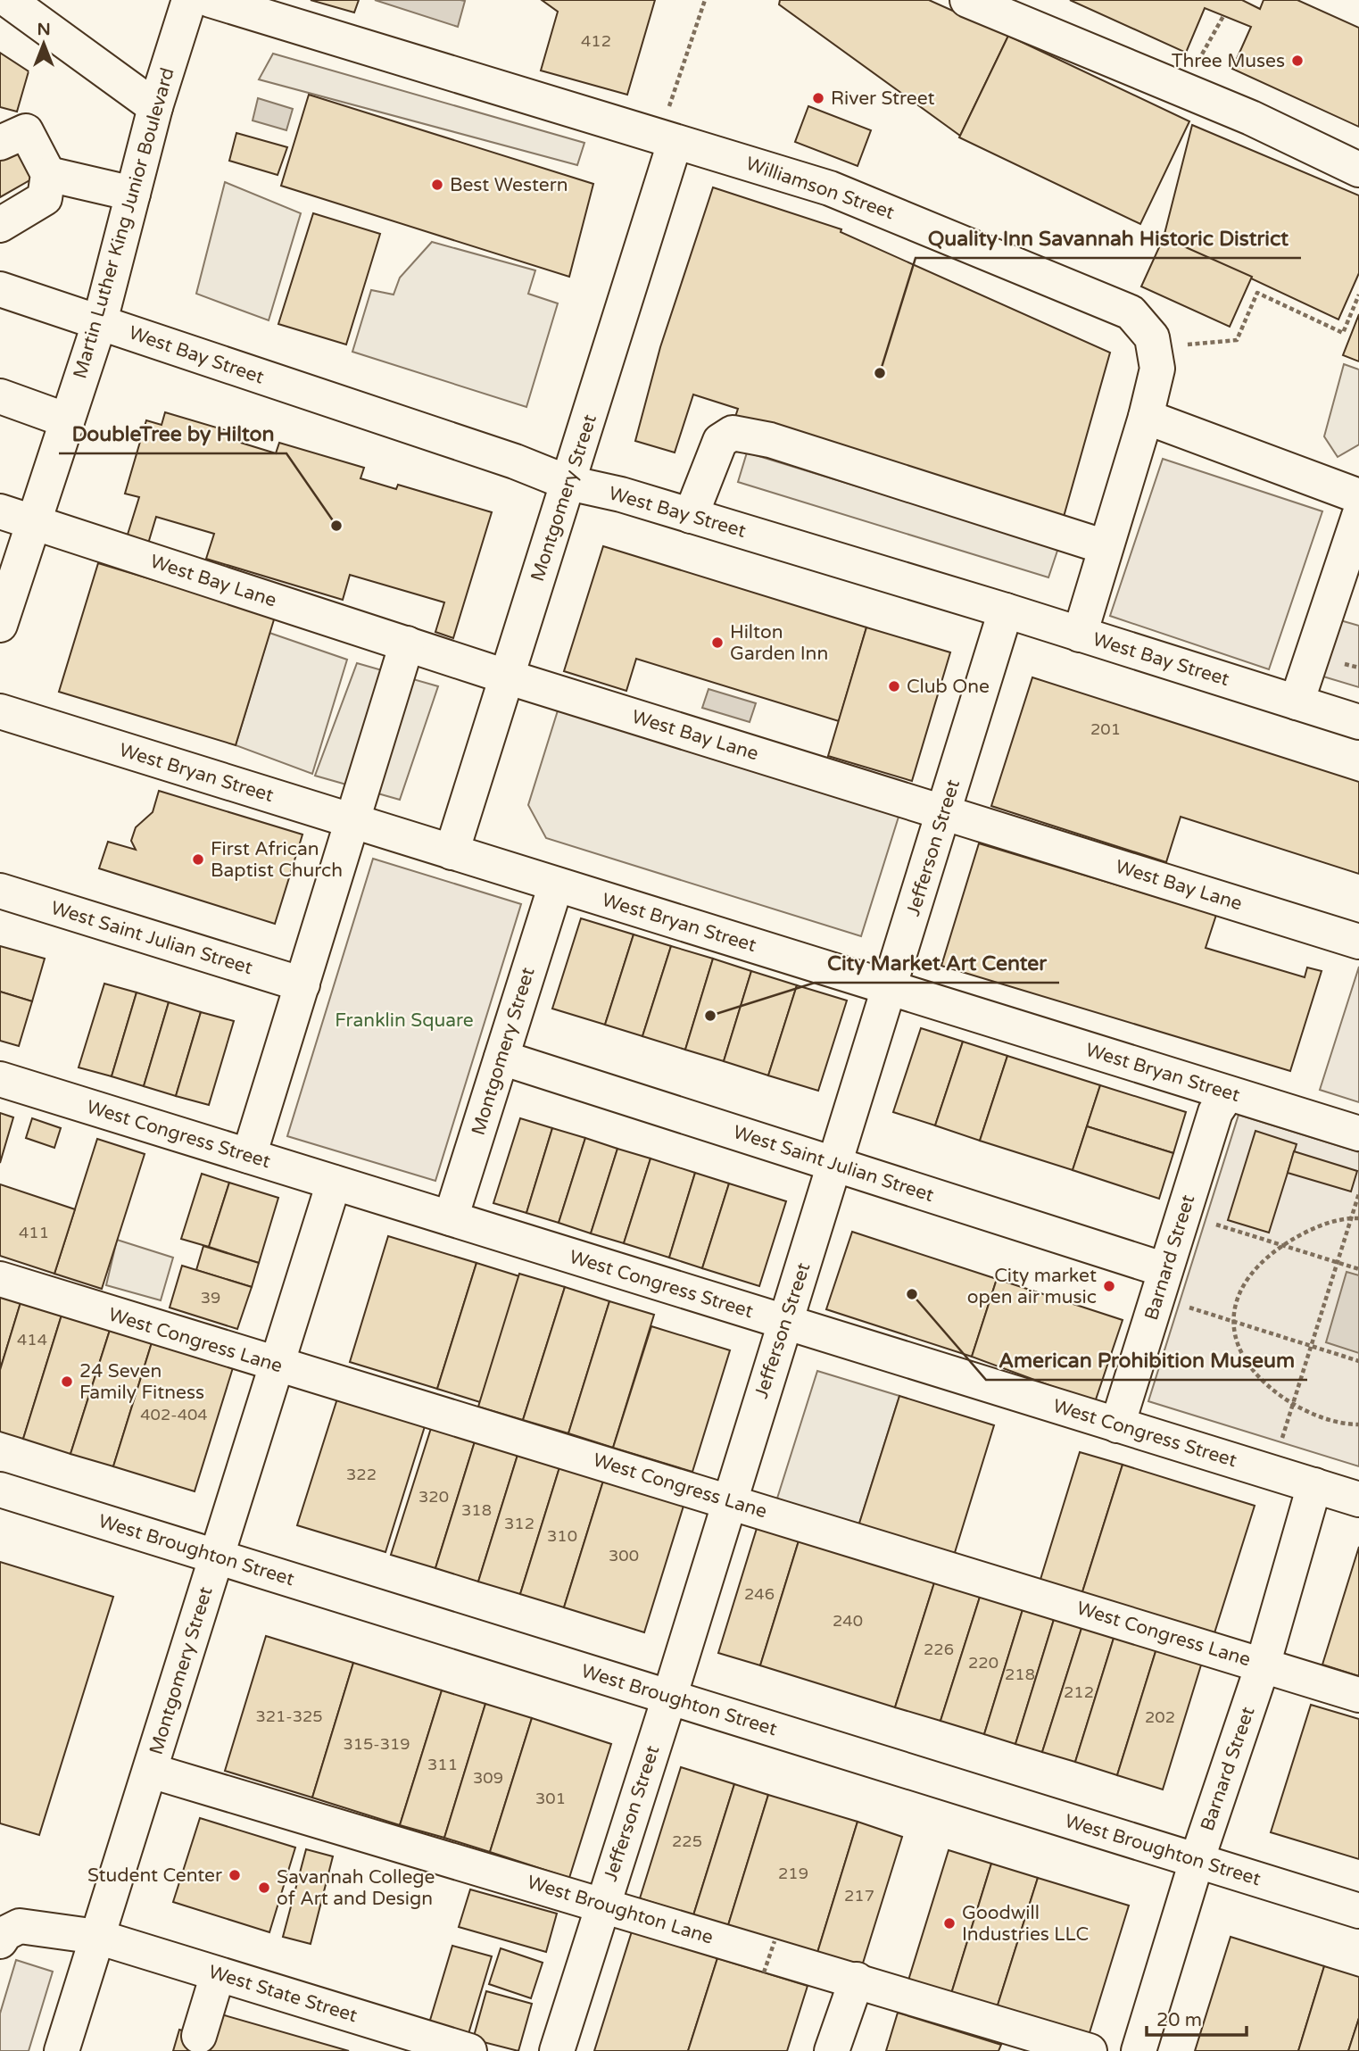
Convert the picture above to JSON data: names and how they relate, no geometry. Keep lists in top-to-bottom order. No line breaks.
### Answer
{"streets":{"street":["Williamson Street","Martin Luther King Junior Boulevard","West Bay Street","Montgomery Street","West Bay Lane","West Bryan Street","Jefferson Street","West Saint Julian Street","West Congress Street","Barnard Street","West Congress Lane","West Broughton Street","West Broughton Lane","West State Street"]},"crossings":[["Williamson Street","West Bay Street"],["Williamson Street","Montgomery Street"],["Martin Luther King Junior Boulevard","West Bay Street"],["Martin Luther King Junior Boulevard","West Bay Lane"],["West Bay Street","Montgomery Street"],["West Bay Street","Jefferson Street"],["Montgomery Street","West Bay Lane"],["Montgomery Street","West Bryan Street"],["Montgomery Street","West Saint Julian Street"],["Montgomery Street","West Congress Street"],["Montgomery Street","West Congress Lane"],["Montgomery Street","West Broughton Street"],["Montgomery Street","West Broughton Lane"],["Montgomery Street","West State Street"],["West Bay Lane","Jefferson Street"],["West Bryan Street","Jefferson Street"],["West Bryan Street","Barnard Street"],["Jefferson Street","West Saint Julian Street"],["Jefferson Street","West Congress Street"],["Jefferson Street","West Congress Lane"],["Jefferson Street","West Broughton Street"],["Jefferson Street","West Broughton Lane"],["West Saint Julian Street","Barnard Street"],["West Congress Street","Barnard Street"],["Barnard Street","West Congress Lane"],["Barnard Street","West Broughton Street"]],"parks":["Franklin Square"],"places":["Three Muses","River Street","Best Western","Quality Inn Savannah Historic District","DoubleTree by Hilton","Hilton Garden Inn","Club One","First African Baptist Church","City Market Art Center","City market open air music","American Prohibition Museum","24 Seven Family Fitness","Student Center","Savannah College of Art and Design","Goodwill Industries LLC"],"house_numbers":["412","201","411","39","414","402-404","322","320","318","312","310","300","246","240","226","220","218","212","321-325","202","315-319","311","309","301","225","219","217"],"scale_bar":"20 m","north":"top"}
